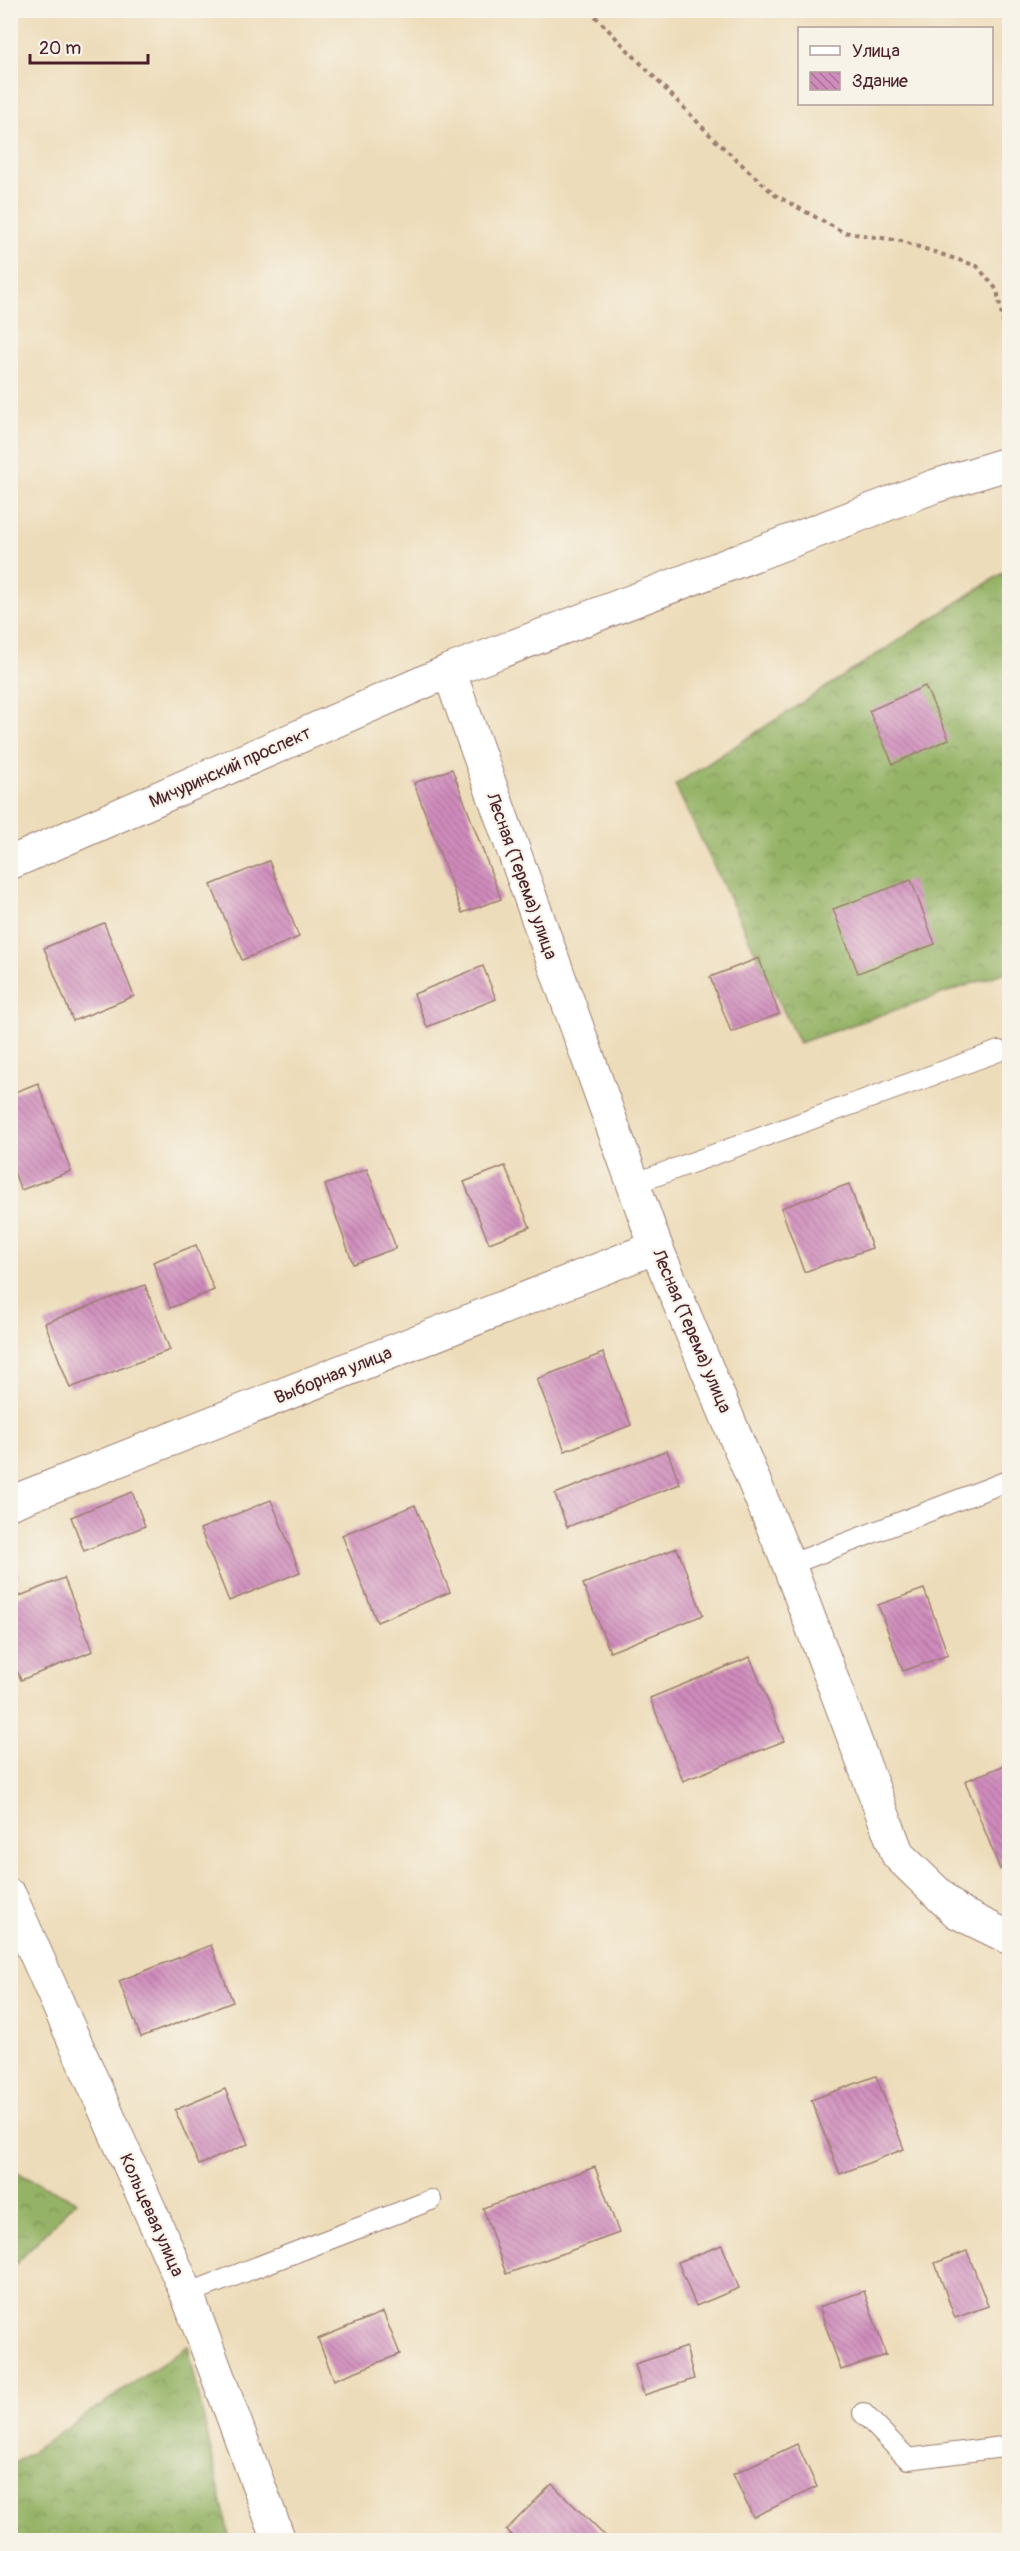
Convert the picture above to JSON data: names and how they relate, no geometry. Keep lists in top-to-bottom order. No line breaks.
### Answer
{"streets":{"street":["Мичуринский проспект","Лесная (Терема) улица","Выборная улица","Кольцевая улица"]},"crossings":[["Мичуринский проспект","Лесная (Терема) улица"],["Лесная (Терема) улица","Выборная улица"]],"legend":["Улица","Здание"],"scale_bar":"20 m"}
